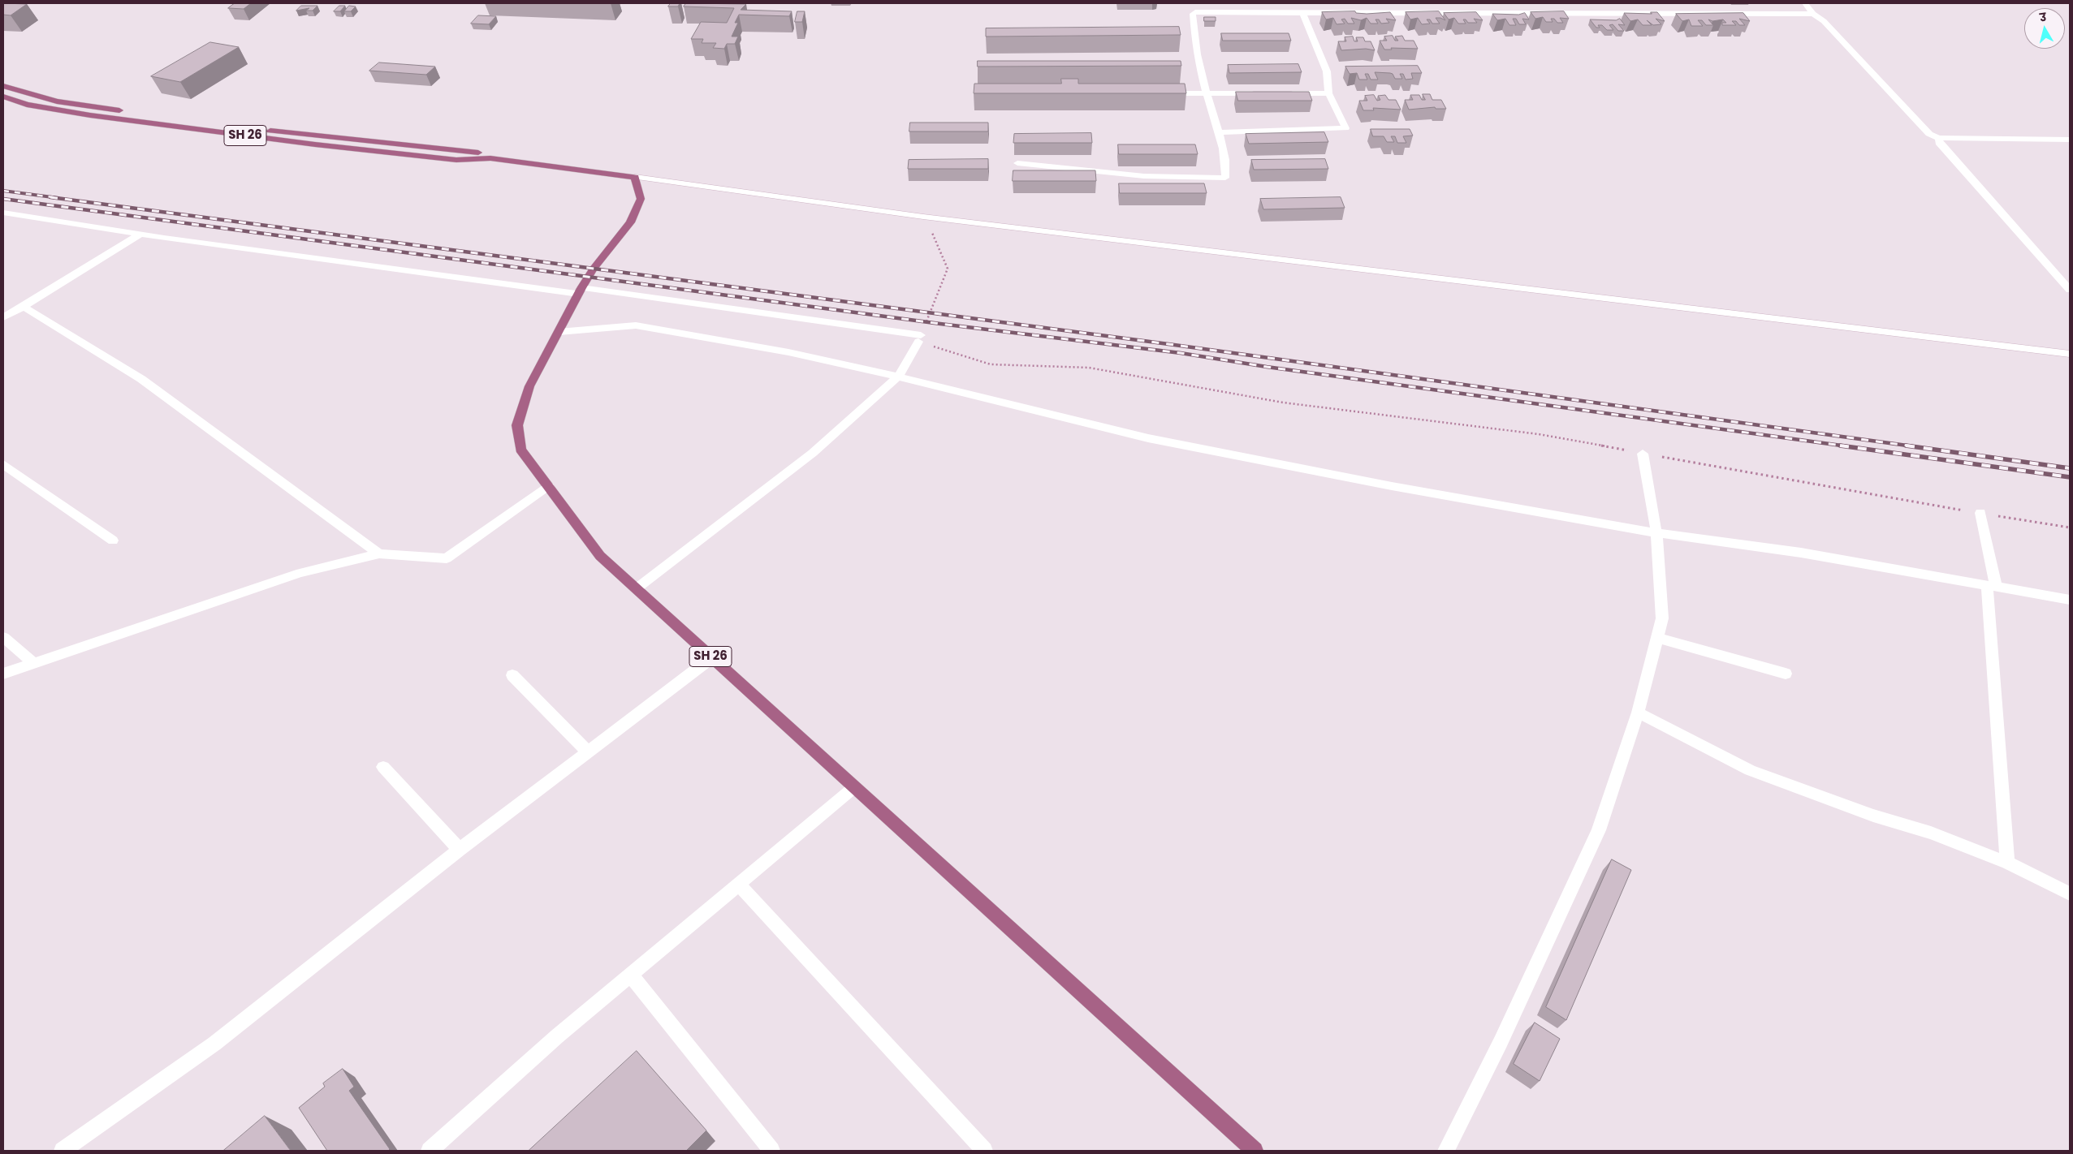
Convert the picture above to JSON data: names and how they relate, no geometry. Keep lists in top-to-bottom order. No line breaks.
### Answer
{"streets":{"main road":["SH 26"]},"north":"top"}
